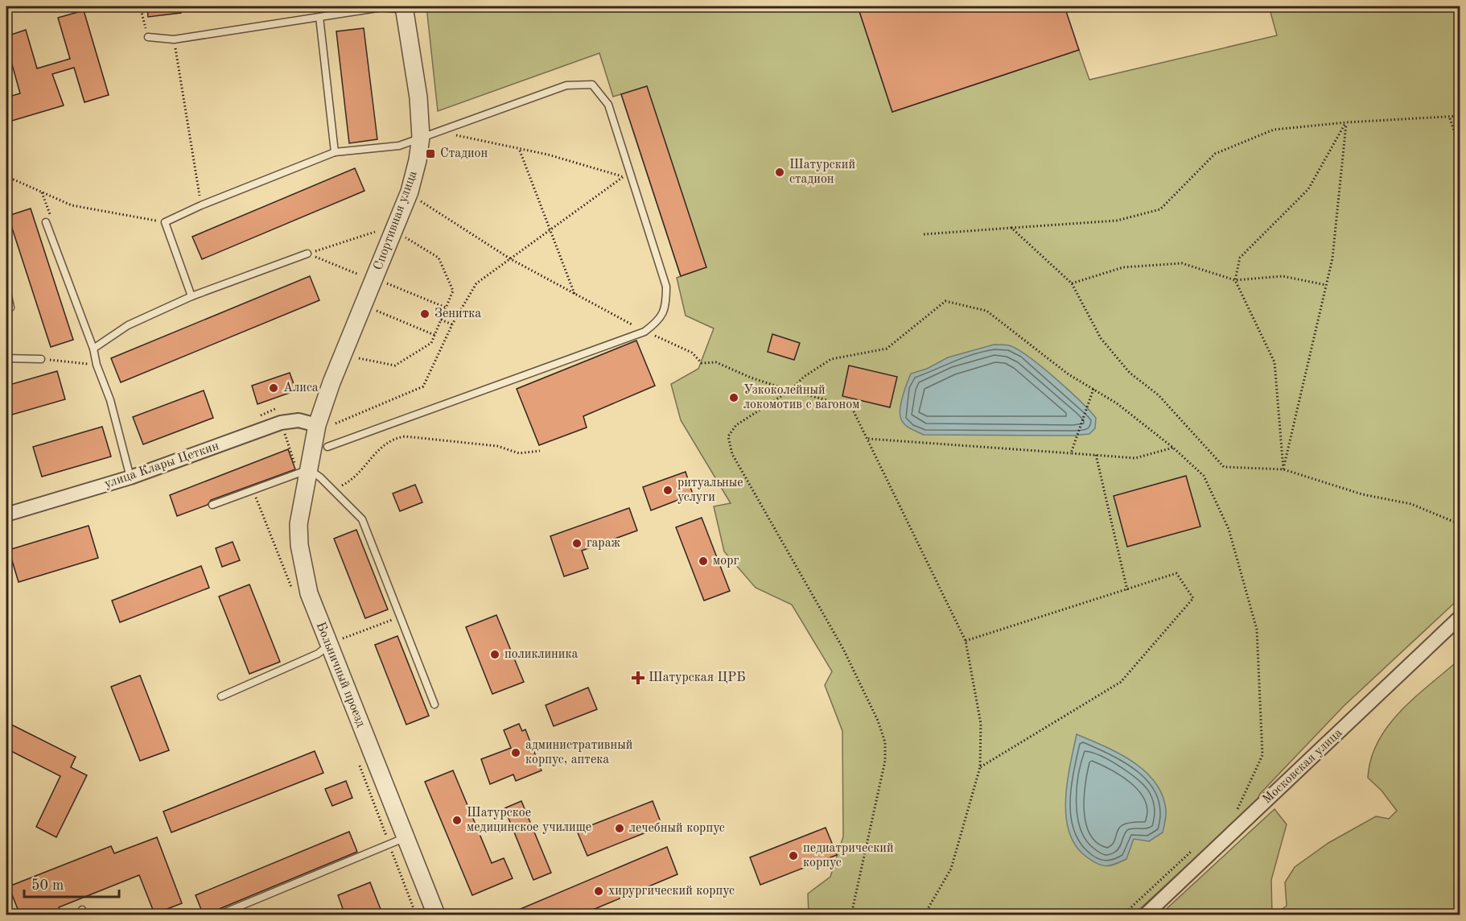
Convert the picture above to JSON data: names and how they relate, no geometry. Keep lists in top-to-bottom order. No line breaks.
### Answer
{"streets":{"street":["Спортивная улица","улица Клары Цеткин","Больничный проезд","Московская улица"]},"crossings":[["Спортивная улица","улица Клары Цеткин"],["Спортивная улица","Больничный проезд"],["улица Клары Цеткин","Больничный проезд"]],"places":{"transit":["Стадион"],"other":["Шатурский стадион","Зенитка","Алиса","Узкоколейный локомотив с вагоном","ритуальные услуги","гараж","морг","поликлиника","административный корпус, аптека","Шатурское медицинское училище","лечебный корпус","педиатрический корпус","хирургический корпус"],"health":["Шатурская ЦРБ"]},"scale_bar":"50 m"}
